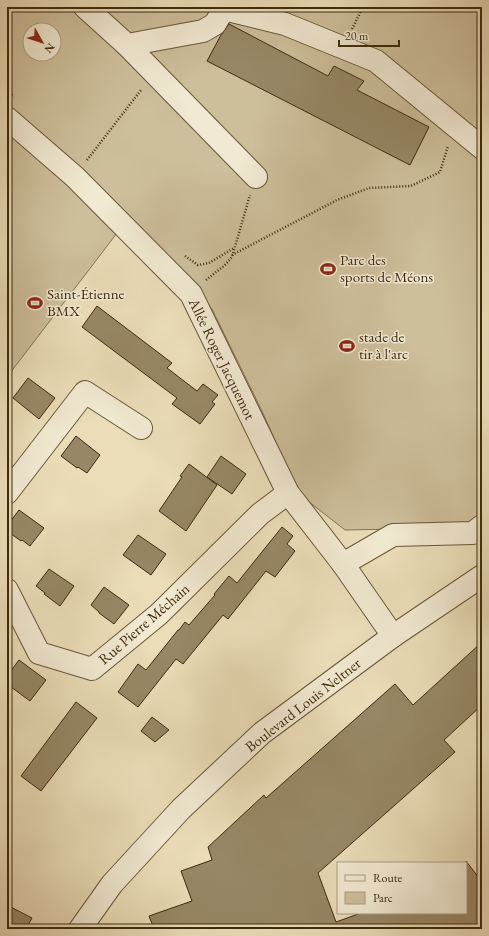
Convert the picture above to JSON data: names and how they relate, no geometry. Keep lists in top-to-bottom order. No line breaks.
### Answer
{"streets":{"street":["Allée Roger Jacquemot","Rue Pierre Méchain","Boulevard Louis Neltner"]},"crossings":[["Allée Roger Jacquemot","Rue Pierre Méchain"],["Allée Roger Jacquemot","Boulevard Louis Neltner"]],"places":{"sports":["Parc des sports de Méons","Saint-Étienne BMX","stade de tir à l'arc"]},"legend":["Route","Parc"],"scale_bar":"20 m","north":"bottom right"}
